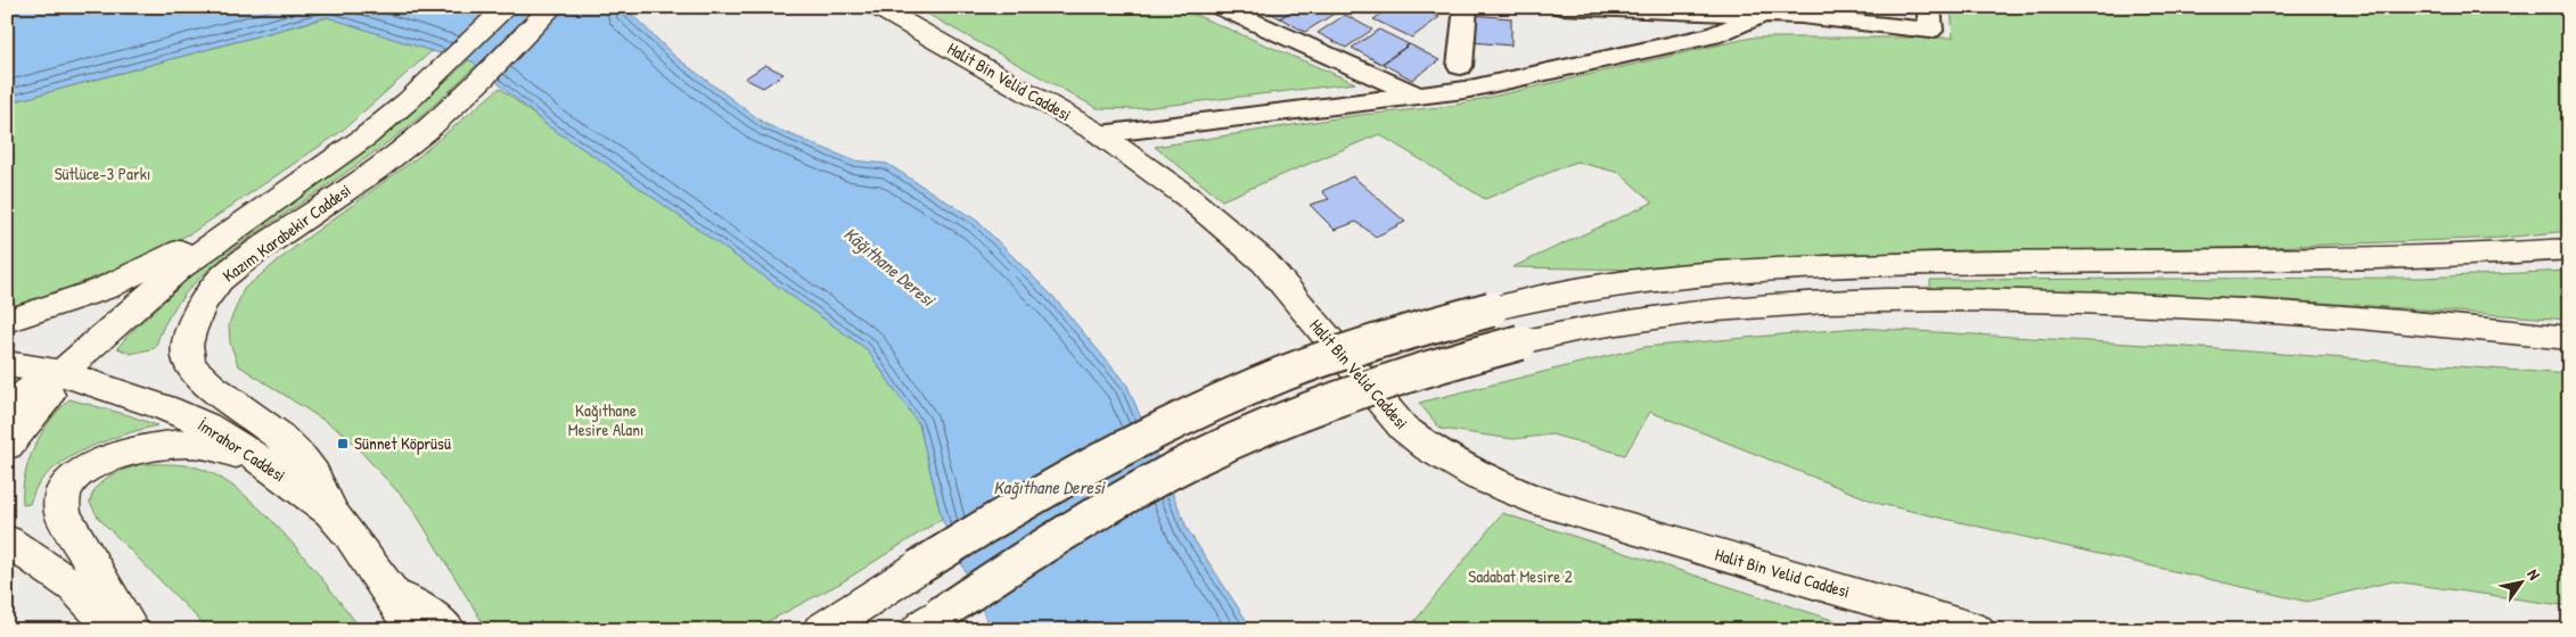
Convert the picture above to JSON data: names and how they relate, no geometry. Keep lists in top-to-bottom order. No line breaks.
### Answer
{"streets":{"main road":["Halit Bin Velid Caddesi","Kazım Karabekir Caddesi","İmrahor Caddesi"]},"crossings":[["Kazım Karabekir Caddesi","İmrahor Caddesi"]],"water":["Kâğıthane Deresi","Kağıthane Deresi"],"parks":["Sütlüce-3 Parkı","Kağıthane Mesire Alanı","Sadabat Mesire 2"],"places":{"transit":["Sünnet Köprüsü"]},"north":"top right"}
